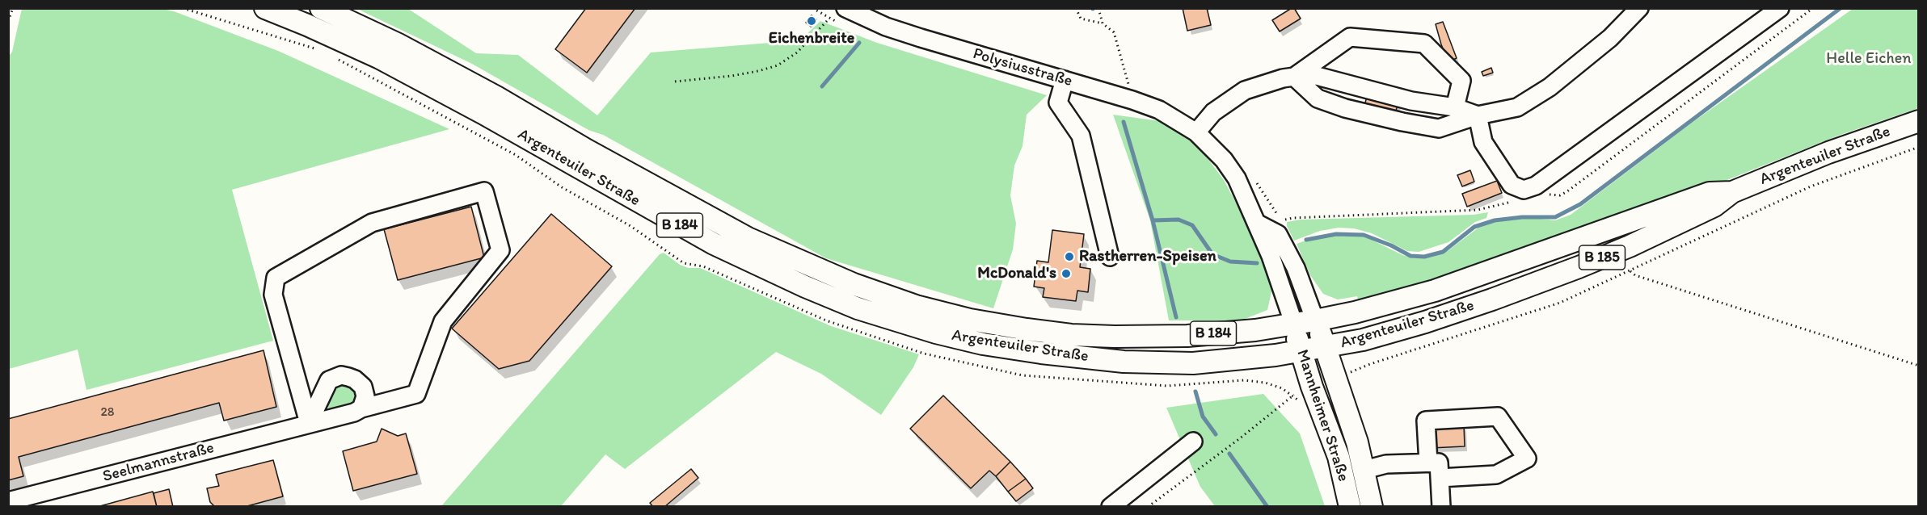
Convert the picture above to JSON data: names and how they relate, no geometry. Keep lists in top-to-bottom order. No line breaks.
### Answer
{"streets":{"main road":["Argenteuiler Straße","B 184","B 185","Mannheimer Straße"],"street":["Polysiusstraße","Seelmannstraße"]},"crossings":[["Polysiusstraße","Argenteuiler Straße"],["Polysiusstraße","Mannheimer Straße"],["Argenteuiler Straße","Mannheimer Straße"]],"parks":["Helle Eichen"],"places":["Eichenbreite","Rastherren-Speisen","McDonald's"],"house_numbers":["28"]}
